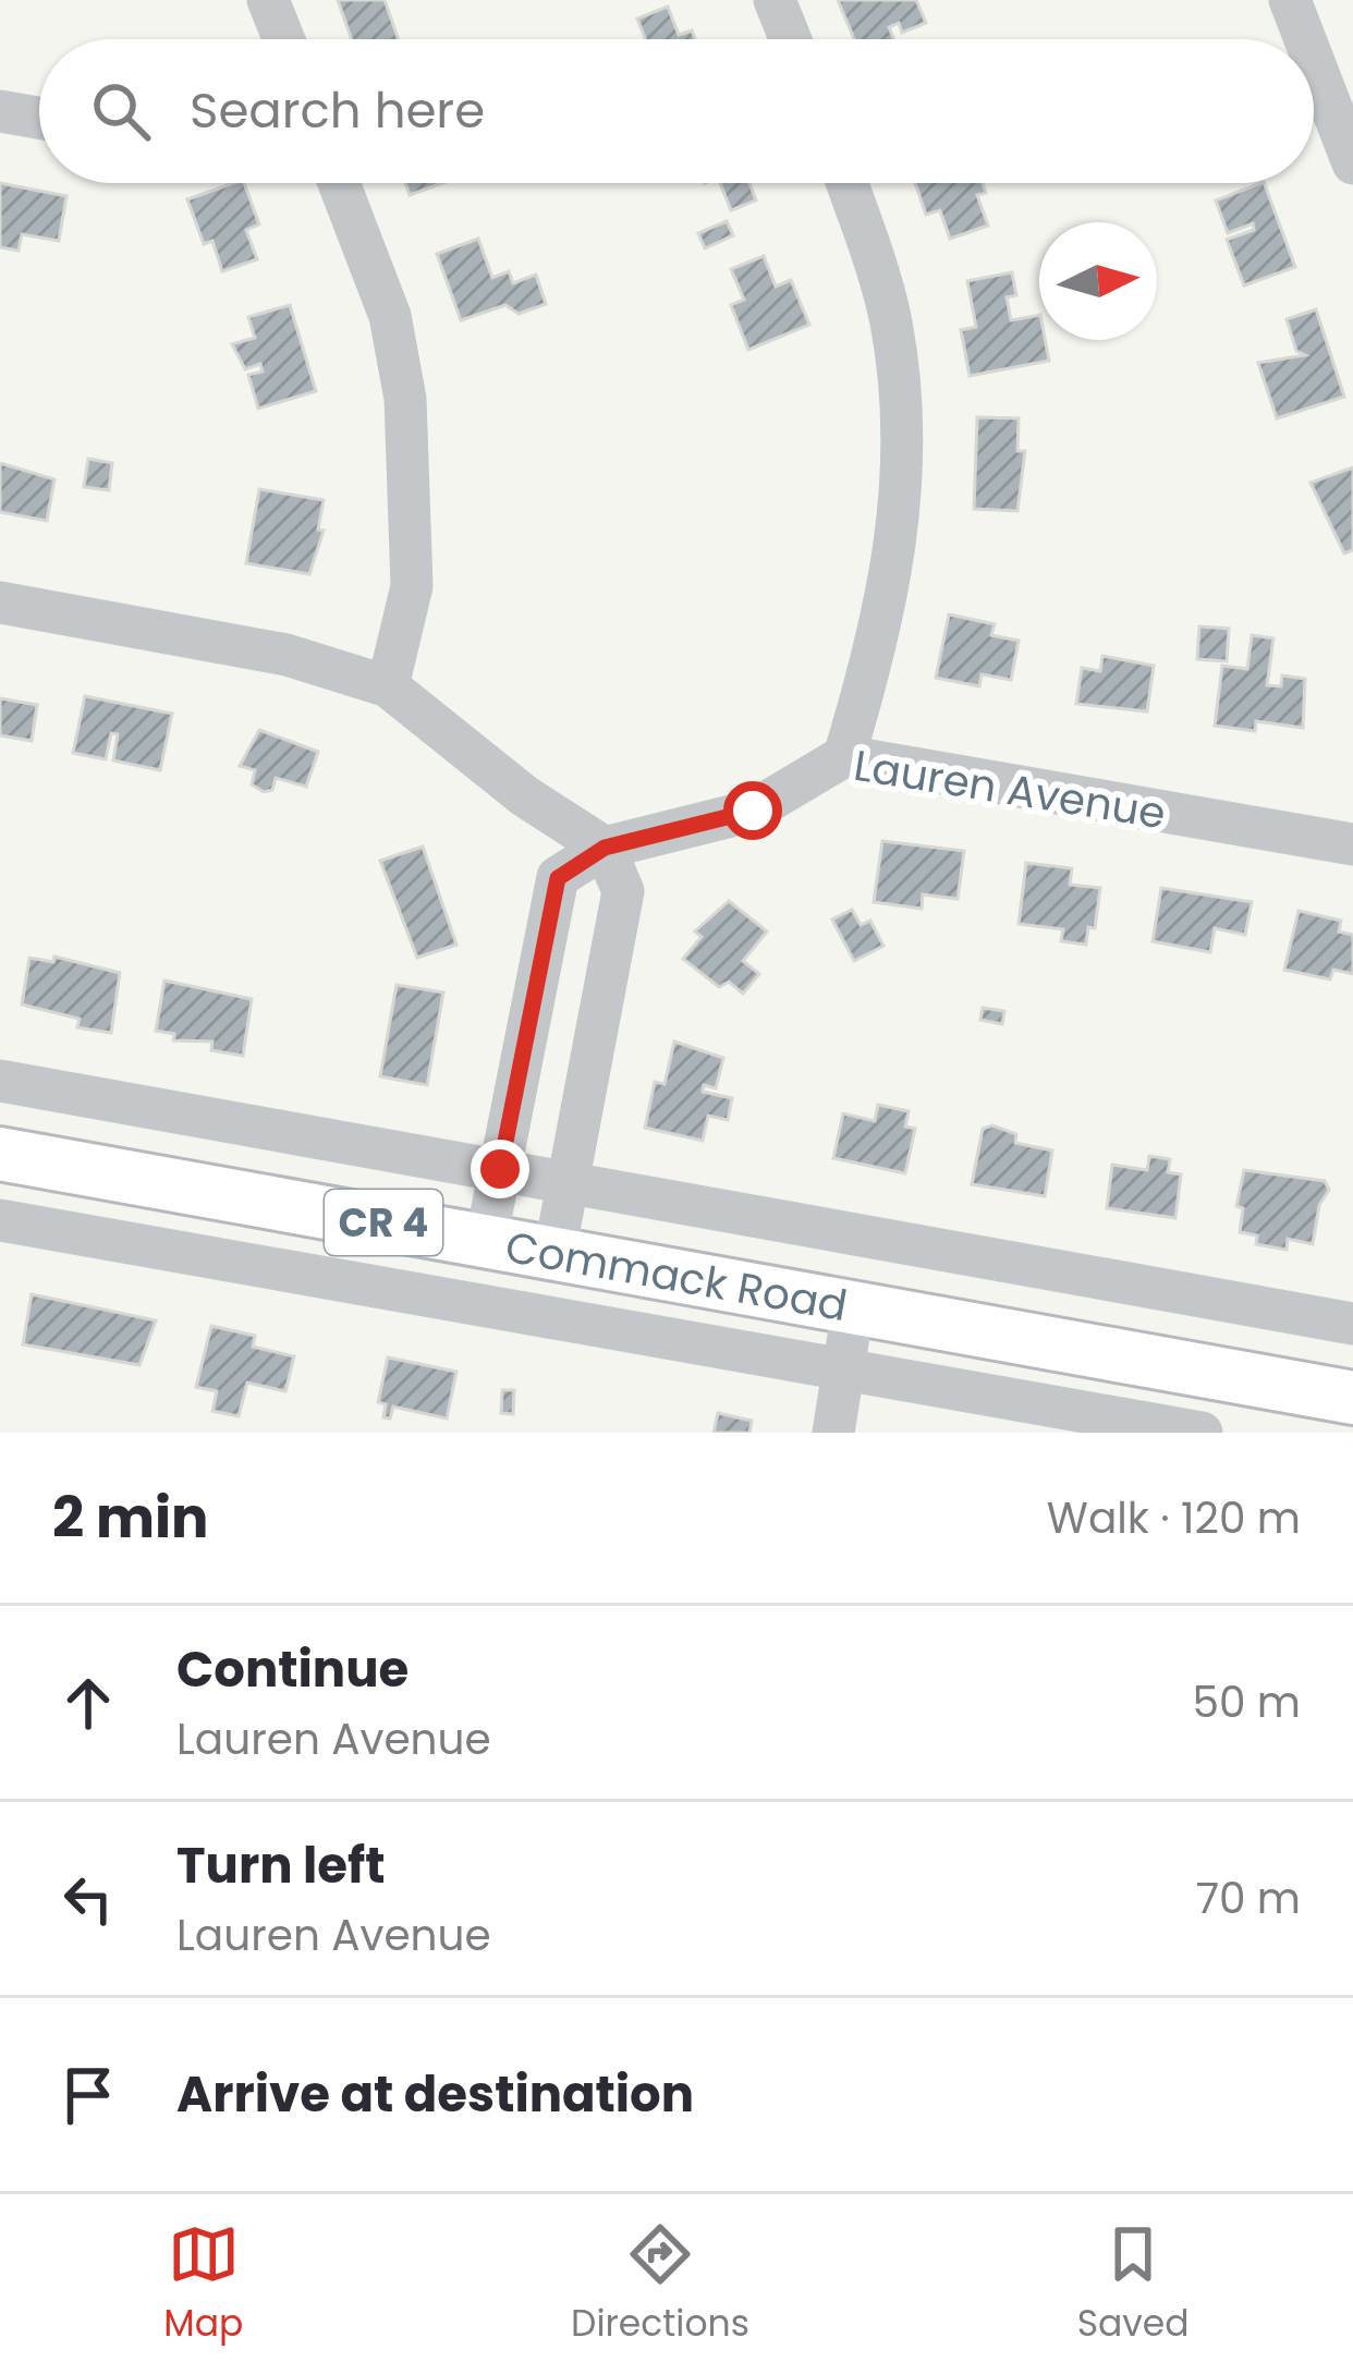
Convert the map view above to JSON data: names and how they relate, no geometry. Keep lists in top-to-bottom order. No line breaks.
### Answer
{"streets":{"main road":["CR 4","Commack Road"],"street":["Lauren Avenue"]},"crossings":[["Lauren Avenue","Commack Road"]],"north":"right","page":{"search":"Search here","heading":["2 min","Walk · 120 m"],"list":[["Continue","Lauren Avenue","50 m"],["Turn left","Lauren Avenue","70 m"],"Arrive at destination"],"nav":["Map","Directions","Saved"]}}
